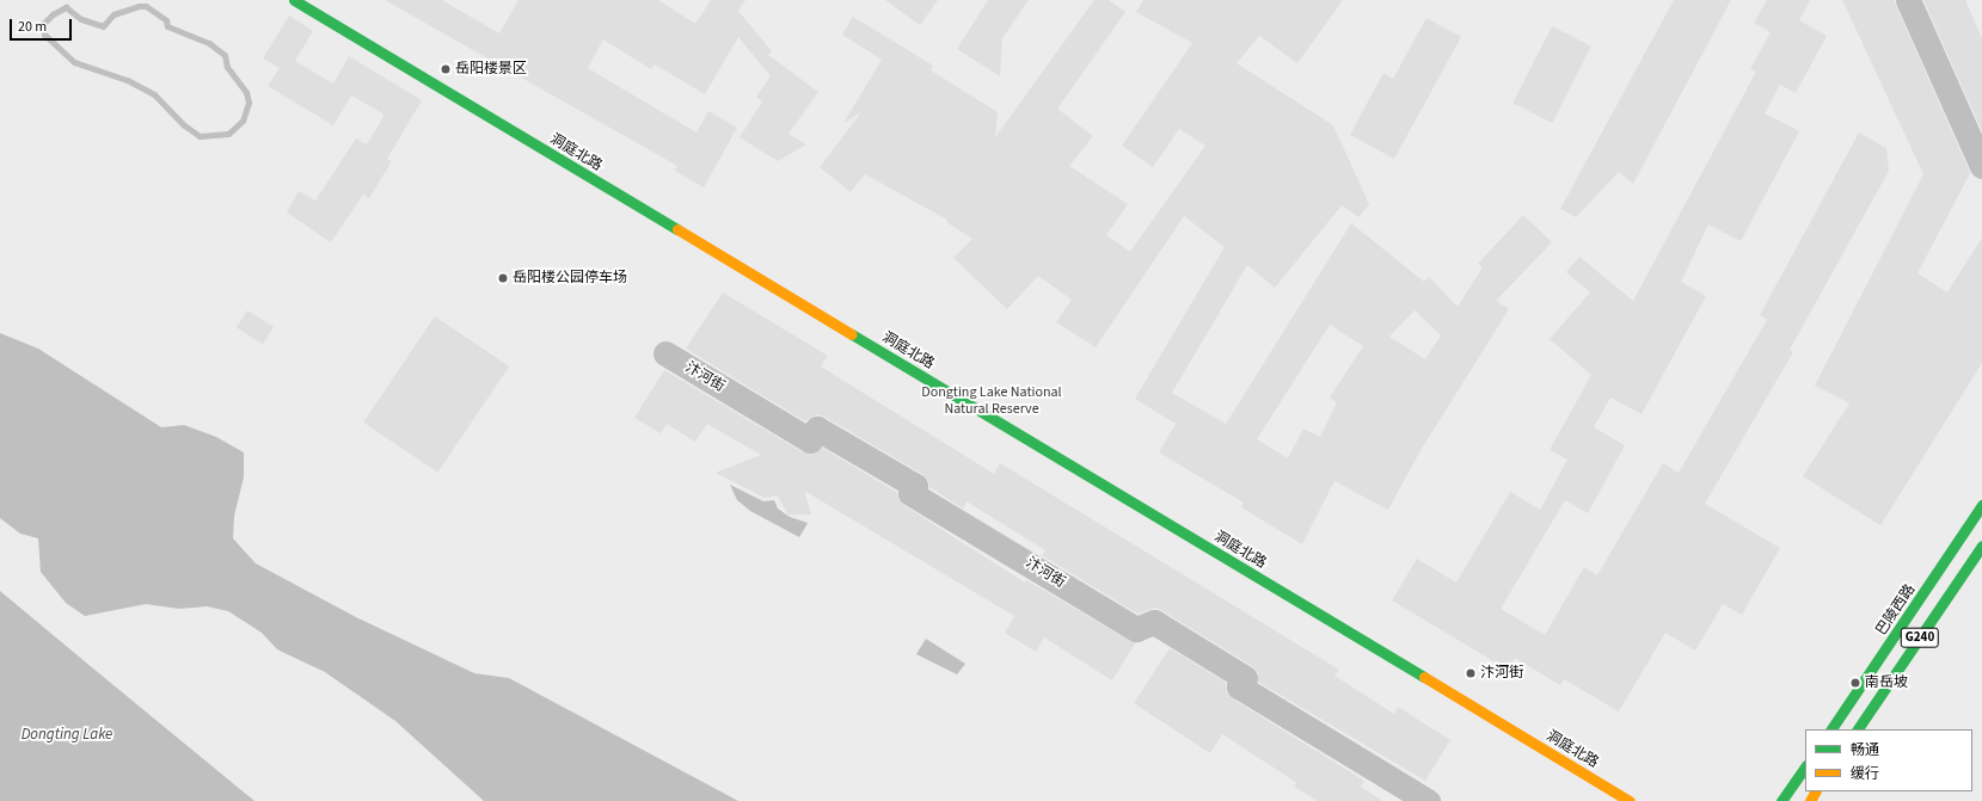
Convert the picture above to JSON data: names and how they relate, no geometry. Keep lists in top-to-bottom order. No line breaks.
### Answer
{"streets":{"main road":["洞庭北路","巴陵西路","G240"],"street":["汴河街"]},"water":["Dongting Lake"],"parks":["Dongting Lake National Natural Reserve"],"places":["岳阳楼景区","岳阳楼公园停车场","汴河街","南岳坡"],"legend":["畅通","缓行"],"scale_bar":"20 m"}
